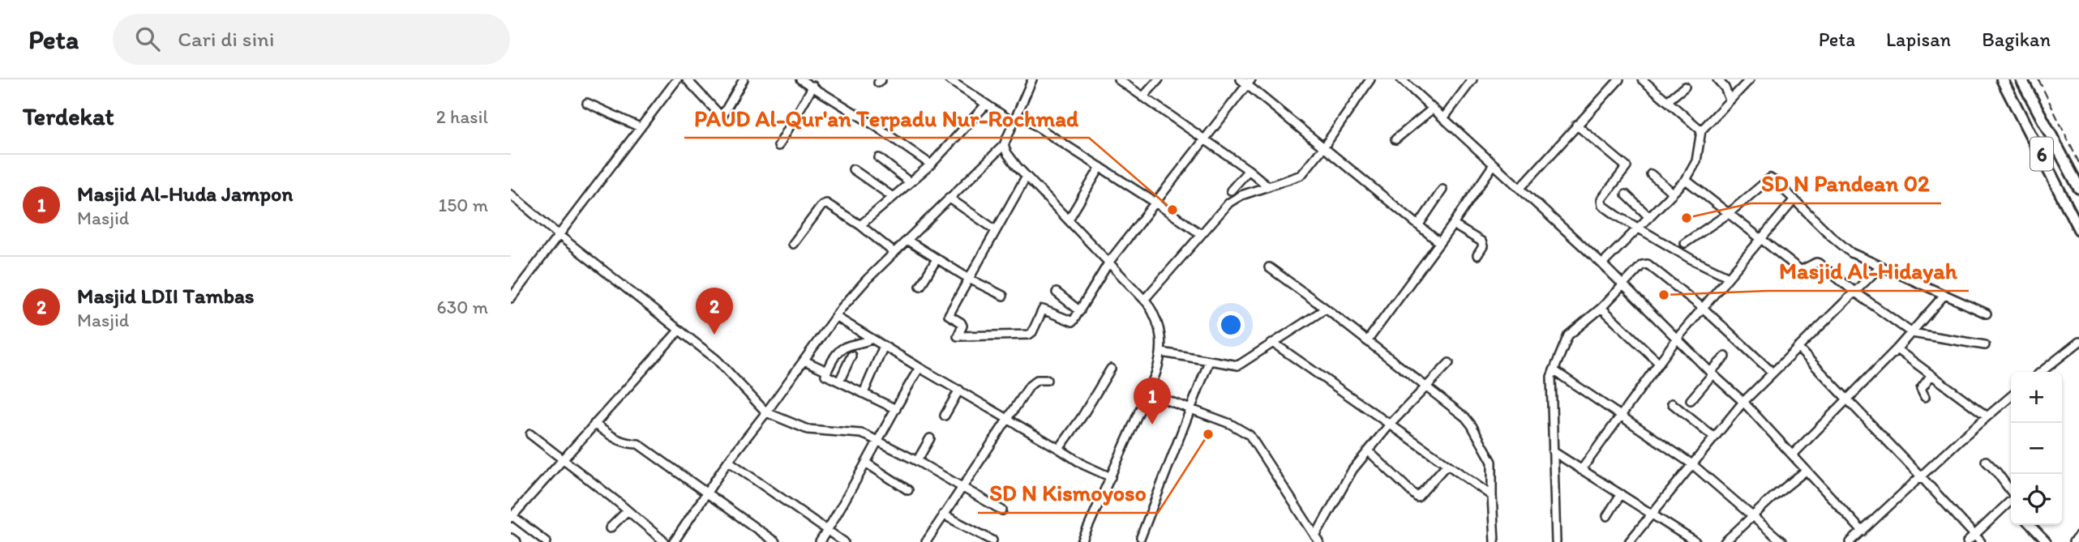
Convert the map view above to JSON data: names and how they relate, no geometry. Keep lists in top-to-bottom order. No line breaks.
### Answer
{"streets":{"highway":["6"]},"places":["PAUD Al-Qur'an Terpadu Nur-Rochmad","SD N Pandean 02","Masjid Al-Hidayah","SD N Kismoyoso"],"page":{"header":"Peta","search":"Cari di sini","nav":["Peta","Lapisan","Bagikan"],"heading":["Terdekat","2 hasil"],"list":[{"mark":"1","name":"Masjid Al-Huda Jampon","note":"Masjid","value":"150 m"},{"mark":"2","name":"Masjid LDII Tambas","note":"Masjid","value":"630 m"}],"pins":["2","1"],"map_buttons":["+","−"]}}
